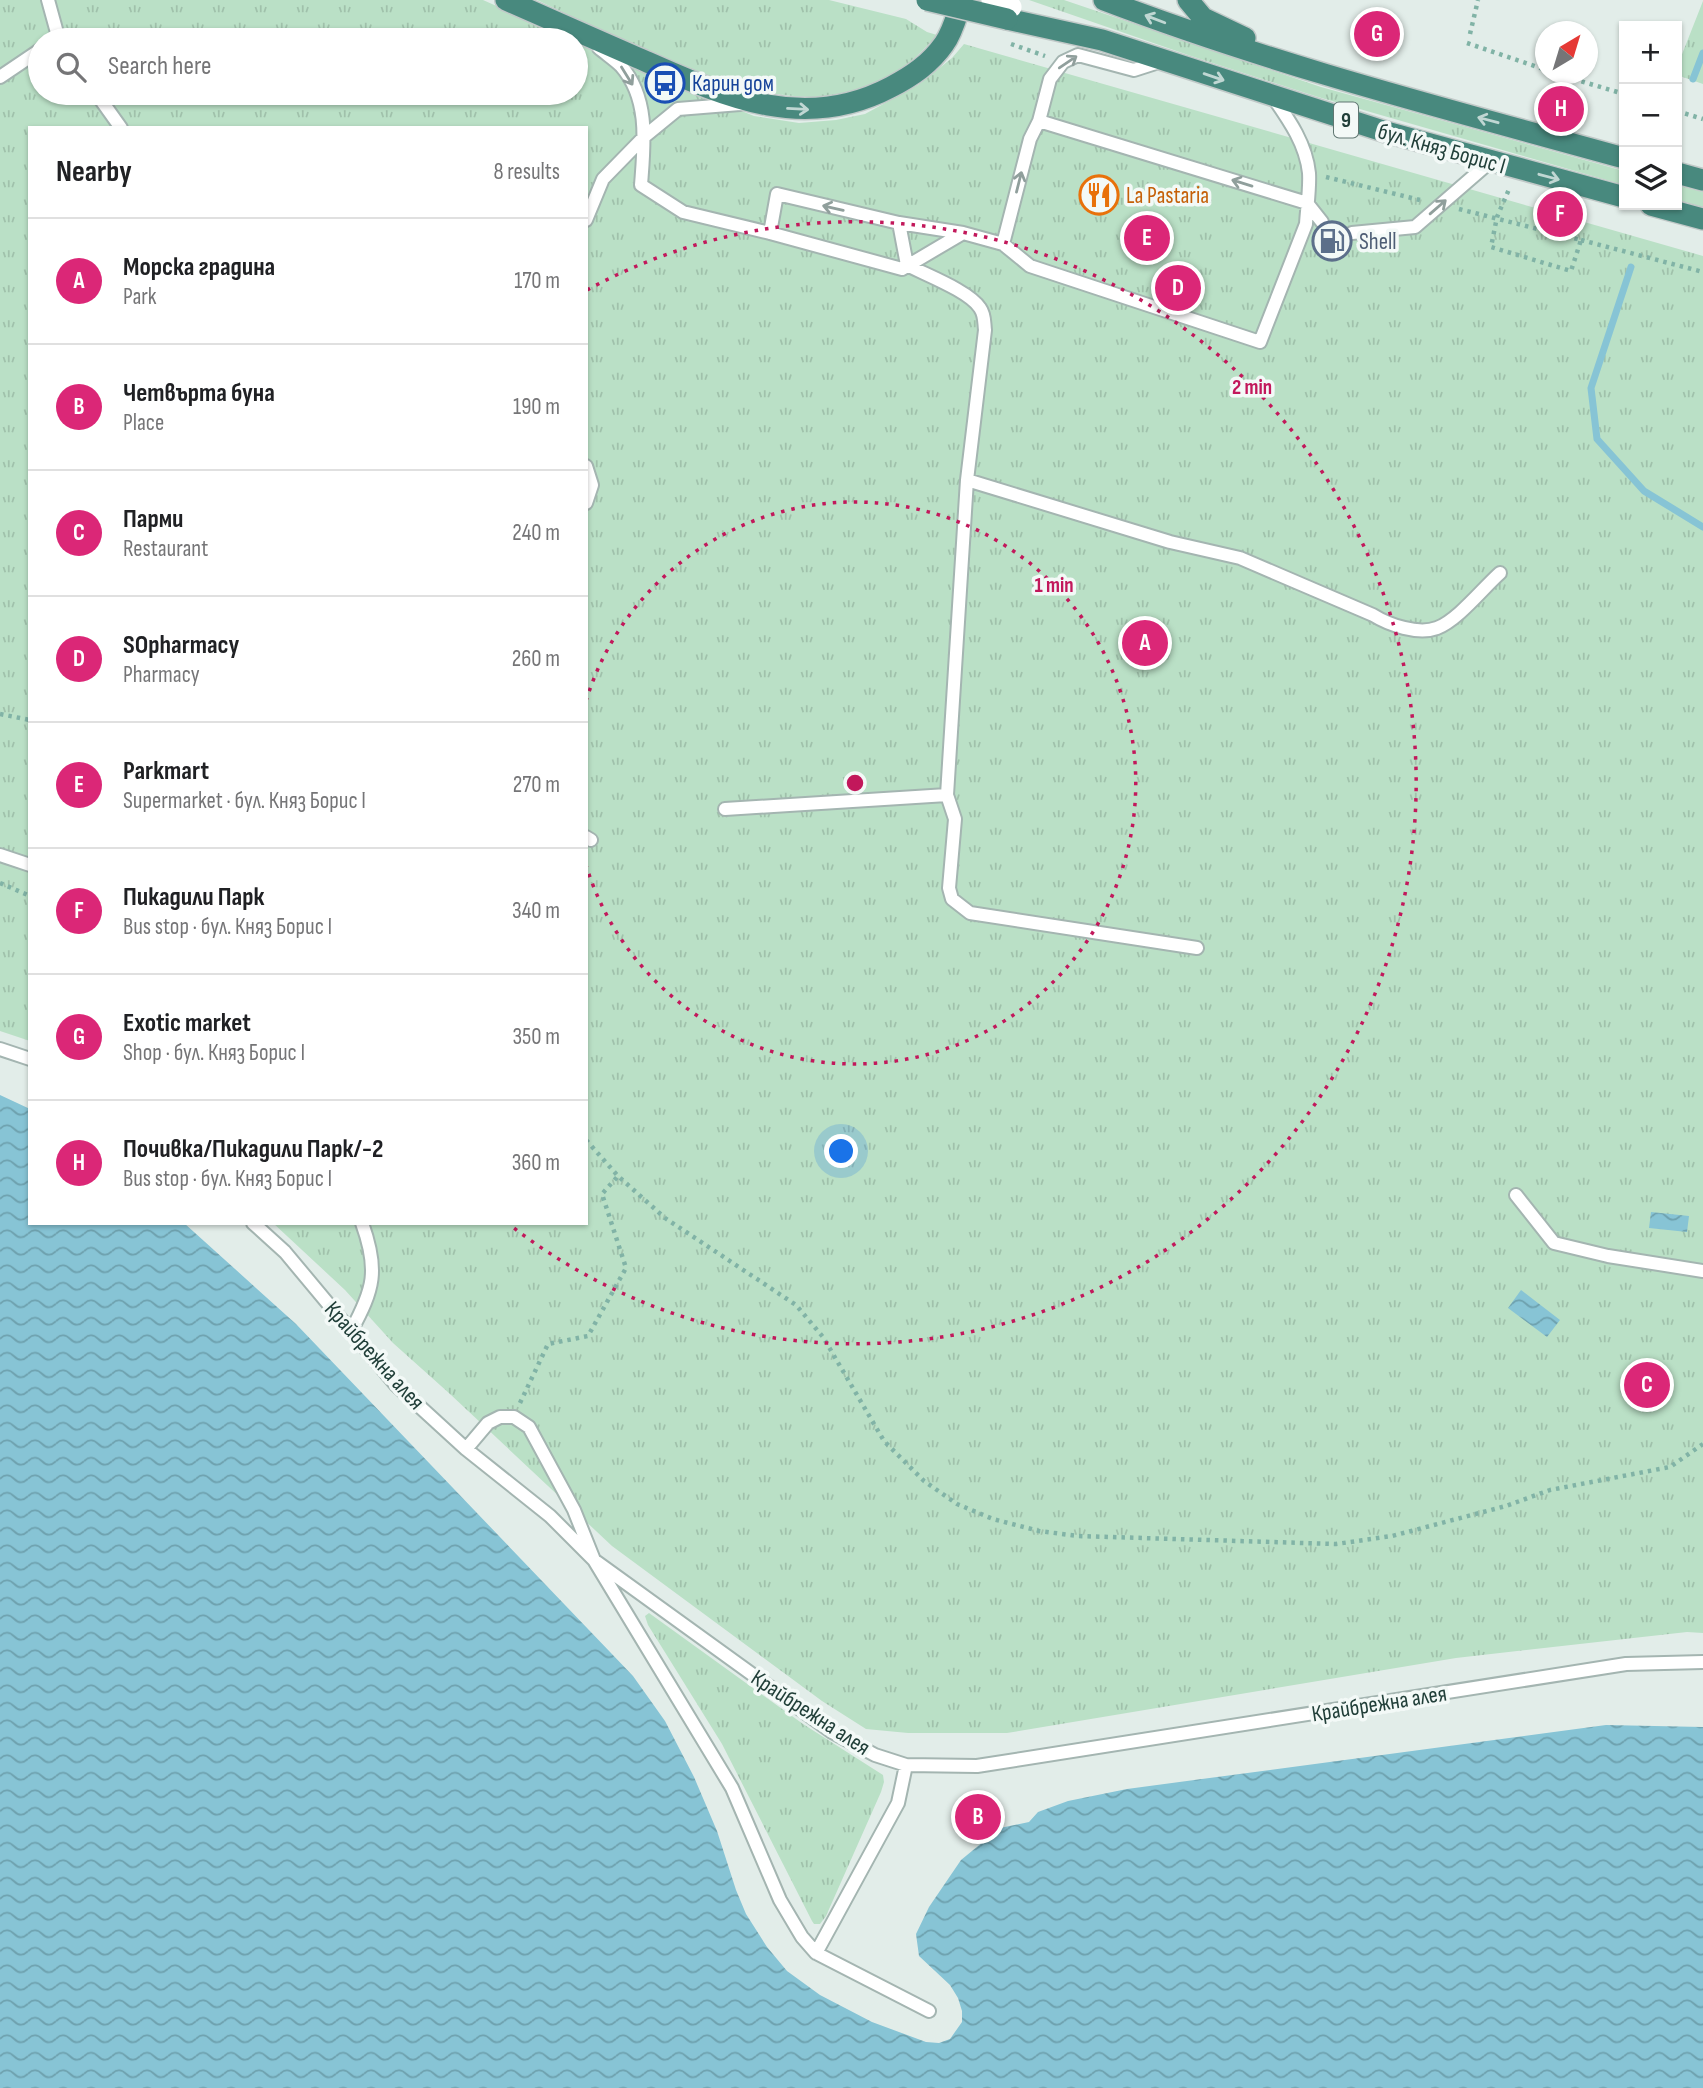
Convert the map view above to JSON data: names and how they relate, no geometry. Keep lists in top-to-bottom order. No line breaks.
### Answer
{"streets":{"highway":["9","бул. Княз Борис I"],"lane":["Крайбрежна алея"]},"crossings":[["9","бул. Княз Борис I"]],"places":{"bus stop":["Карин дом"],"restaurant":["La Pastaria"],"fuel station":["Shell"]},"north":"top right","page":{"pins":["G","H","F","E","D","A","C","B"],"map_buttons":["+","−"],"search":"Search here","heading":["Nearby","8 results"],"list":[{"mark":"A","name":"Морска градина","note":"Park","value":"170 m"},{"mark":"B","name":"Четвърта буна","note":"Place","value":"190 m"},{"mark":"C","name":"Парми","note":"Restaurant","value":"240 m"},{"mark":"D","name":"SOpharmacy","note":"Pharmacy","value":"260 m"},{"mark":"E","name":"Parkmart","note":"Supermarket · бул. Княз Борис I","value":"270 m"},{"mark":"F","name":"Пикадили Парк","note":"Bus stop · бул. Княз Борис I","value":"340 m"},{"mark":"G","name":"Exotic market","note":"Shop · бул. Княз Борис I","value":"350 m"},{"mark":"H","name":"Почивка/Пикадили Парк/-2","note":"Bus stop · бул. Княз Борис I","value":"360 m"}]},"rings":["2 min","1 min"]}
